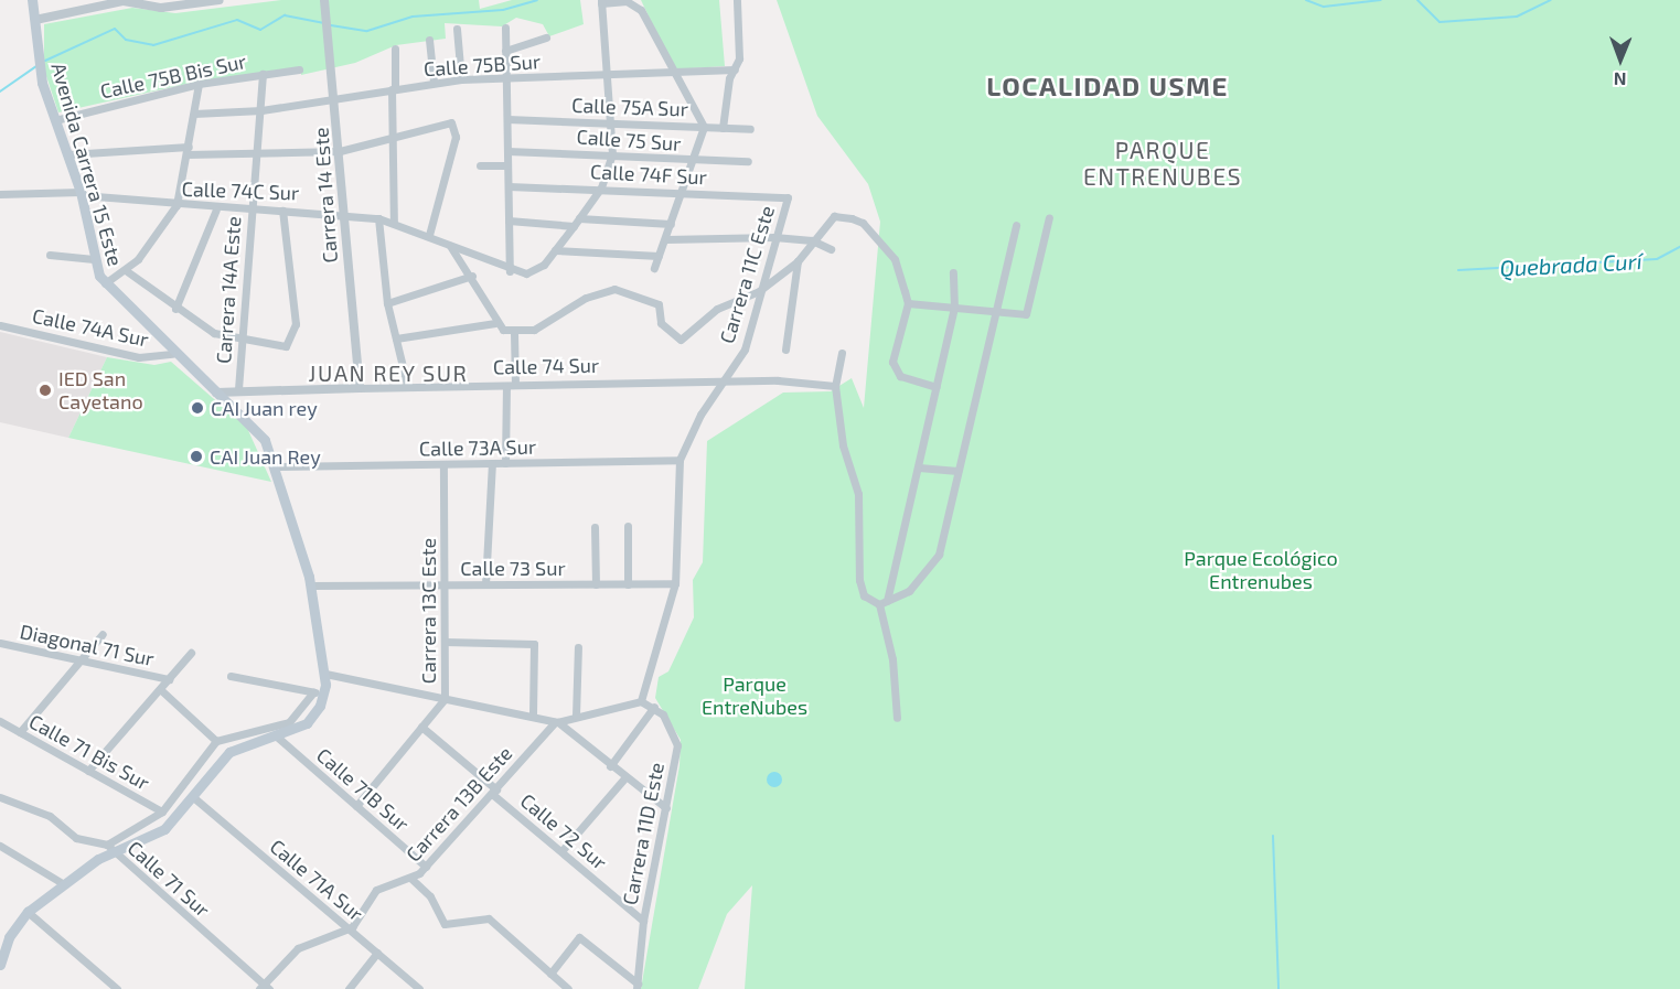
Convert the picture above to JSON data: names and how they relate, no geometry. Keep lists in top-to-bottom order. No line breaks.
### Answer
{"streets":{"main road":["Avenida Carrera 15 Este"],"street":["Calle 75B Sur","Calle 75B Bis Sur","Calle 75A Sur","Calle 75 Sur","Calle 74F Sur","Calle 74C Sur","Carrera 14 Este","Carrera 11C Este","Carrera 14A Este","Calle 74A Sur","Calle 74 Sur","Calle 73A Sur","Calle 73 Sur","Carrera 13C Este","Diagonal 71 Sur","Calle 71 Bis Sur","Calle 71B Sur","Carrera 13B Este","Calle 72 Sur","Carrera 11D Este","Calle 71 Sur","Calle 71A Sur"]},"crossings":[["Calle 75B Sur","Carrera 14 Este"],["Calle 75B Sur","Carrera 14A Este"],["Calle 75B Bis Sur","Avenida Carrera 15 Este"],["Calle 75B Bis Sur","Carrera 14A Este"],["Avenida Carrera 15 Este","Calle 74C Sur"],["Avenida Carrera 15 Este","Calle 74A Sur"],["Avenida Carrera 15 Este","Calle 74 Sur"],["Avenida Carrera 15 Este","Calle 73A Sur"],["Avenida Carrera 15 Este","Calle 73 Sur"],["Avenida Carrera 15 Este","Calle 71B Sur"],["Avenida Carrera 15 Este","Calle 71 Sur"],["Avenida Carrera 15 Este","Calle 71A Sur"],["Calle 74F Sur","Carrera 11C Este"],["Calle 74C Sur","Carrera 14 Este"],["Calle 74C Sur","Carrera 14A Este"],["Carrera 14 Este","Calle 74 Sur"],["Carrera 11C Este","Calle 74 Sur"],["Carrera 11C Este","Calle 73A Sur"],["Carrera 11C Este","Calle 73 Sur"],["Carrera 14A Este","Calle 74 Sur"],["Calle 73A Sur","Carrera 13C Este"],["Calle 73 Sur","Carrera 13C Este"],["Carrera 13C Este","Calle 71B Sur"],["Carrera 13C Este","Calle 72 Sur"],["Calle 71B Sur","Carrera 13B Este"],["Carrera 13B Este","Calle 72 Sur"],["Carrera 13B Este","Calle 71A Sur"],["Calle 72 Sur","Carrera 11D Este"]],"districts":["LOCALIDAD USME","PARQUE ENTRENUBES","JUAN REY SUR"],"water":["Quebrada Curí"],"parks":["Parque Ecológico Entrenubes","Parque EntreNubes"],"places":["IED San Cayetano","CAI Juan rey","CAI Juan Rey"],"north":"bottom"}
